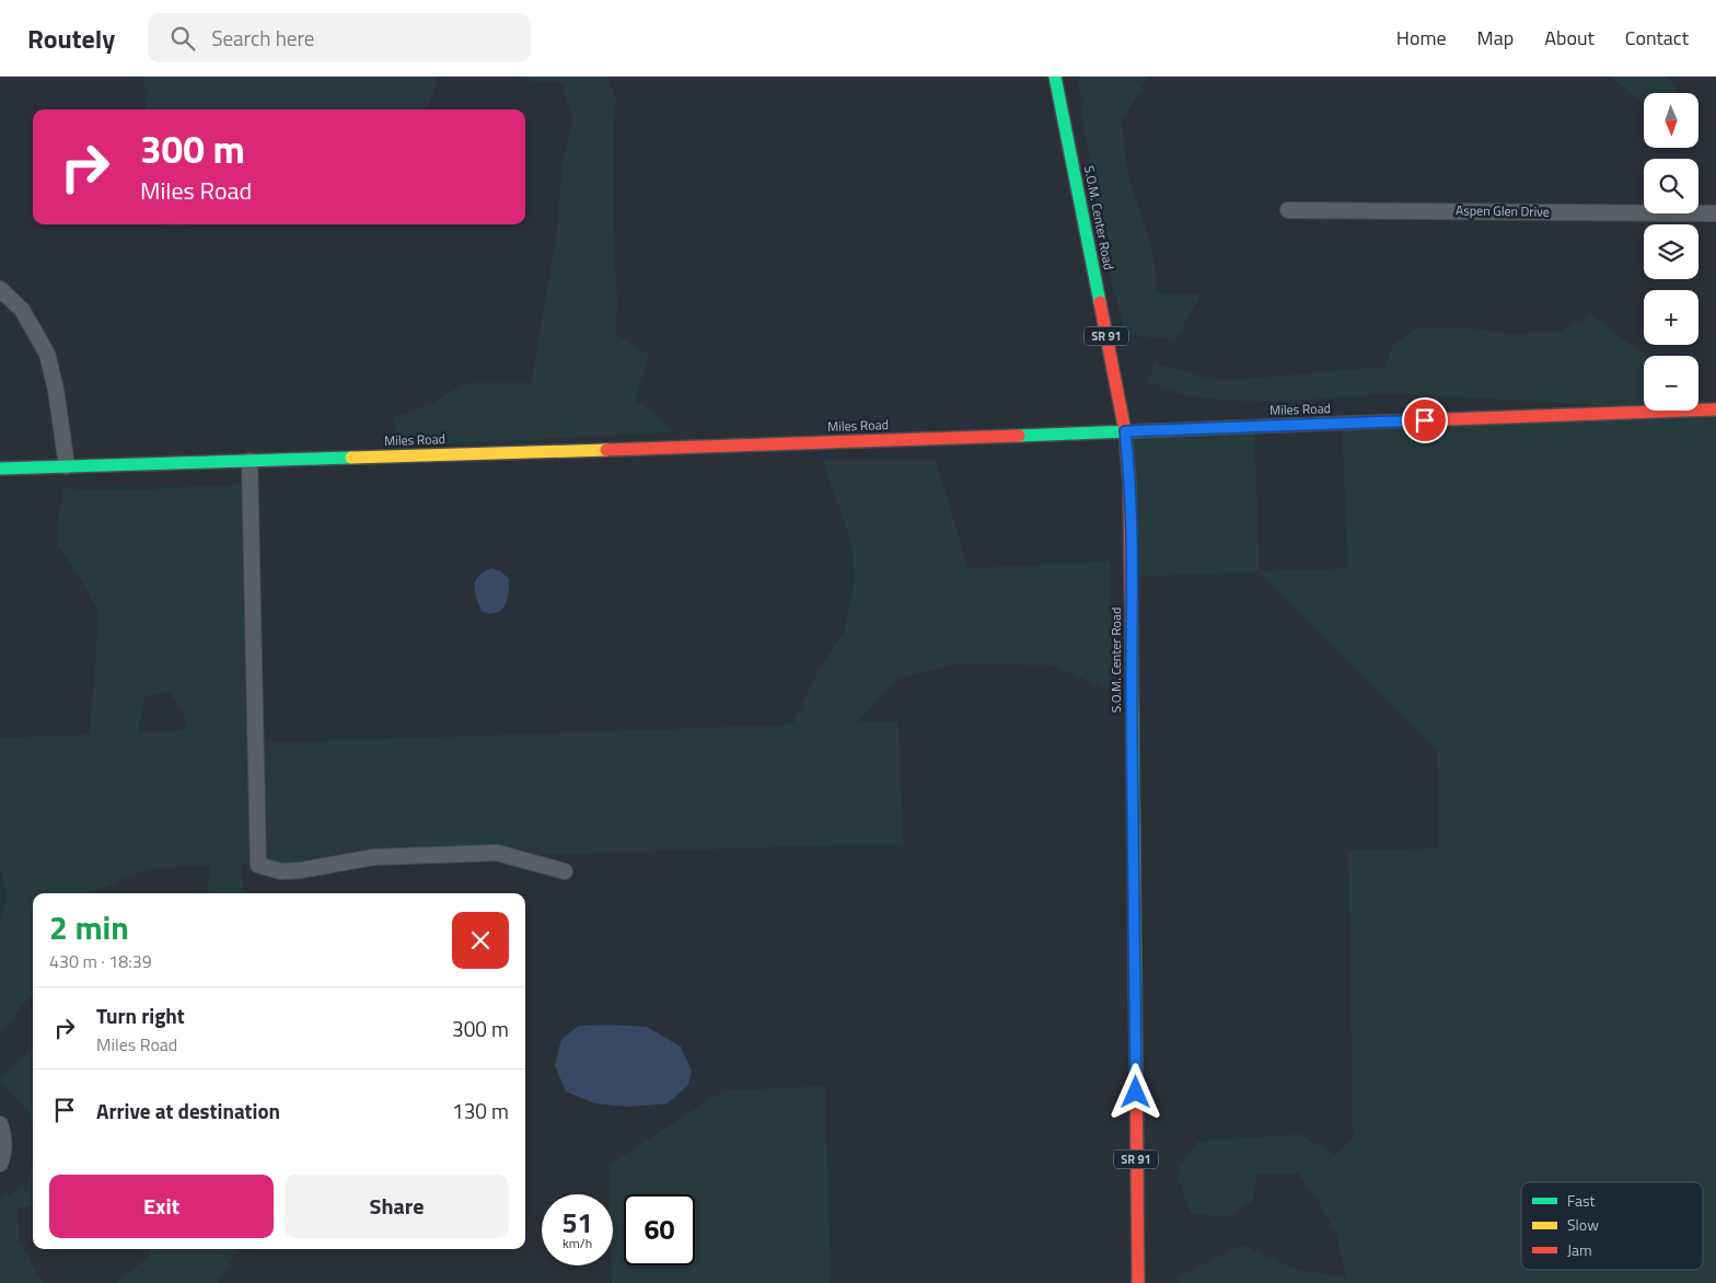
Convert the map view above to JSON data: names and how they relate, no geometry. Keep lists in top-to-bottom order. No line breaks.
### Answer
{"streets":{"main road":["S.O.M. Center Road","SR 91","Miles Road"],"street":["Aspen Glen Drive"]},"crossings":[["S.O.M. Center Road","Miles Road"]],"legend":["Fast","Slow","Jam"],"north":"bottom","page":{"header":"Routely","search":"Search here","nav":["Home","Map","About","Contact"],"map_buttons":["+","−"],"turn":["300 m","Miles Road"],"heading":["2 min","430 m · 18:39"],"list":[{"name":"Turn right","note":"Miles Road","value":"300 m"},{"name":"Arrive at destination","value":"130 m"}],"buttons":["Exit","Share"],"speed":"51 km/h","limit":"60"}}
